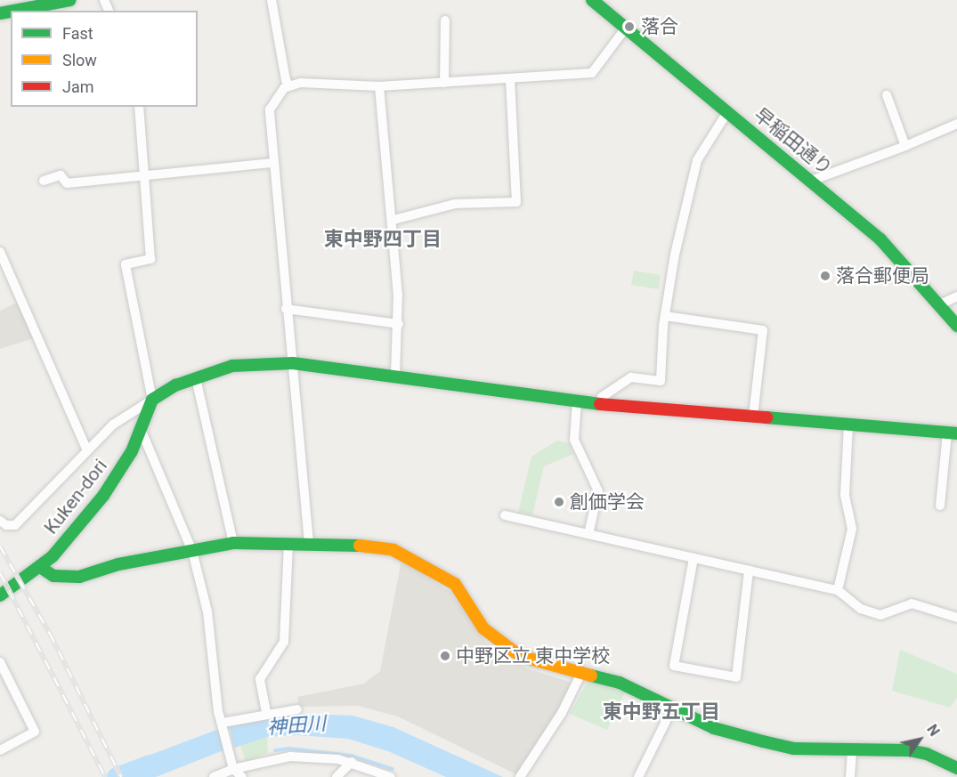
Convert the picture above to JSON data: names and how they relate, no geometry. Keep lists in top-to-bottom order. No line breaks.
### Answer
{"streets":{"street":["早稲田通り","Kuken-dori"]},"districts":["東中野四丁目","東中野五丁目"],"water":["神田川"],"places":["落合","落合郵便局","創価学会","中野区立 東中学校"],"legend":["Fast","Slow","Jam"],"north":"top right"}
